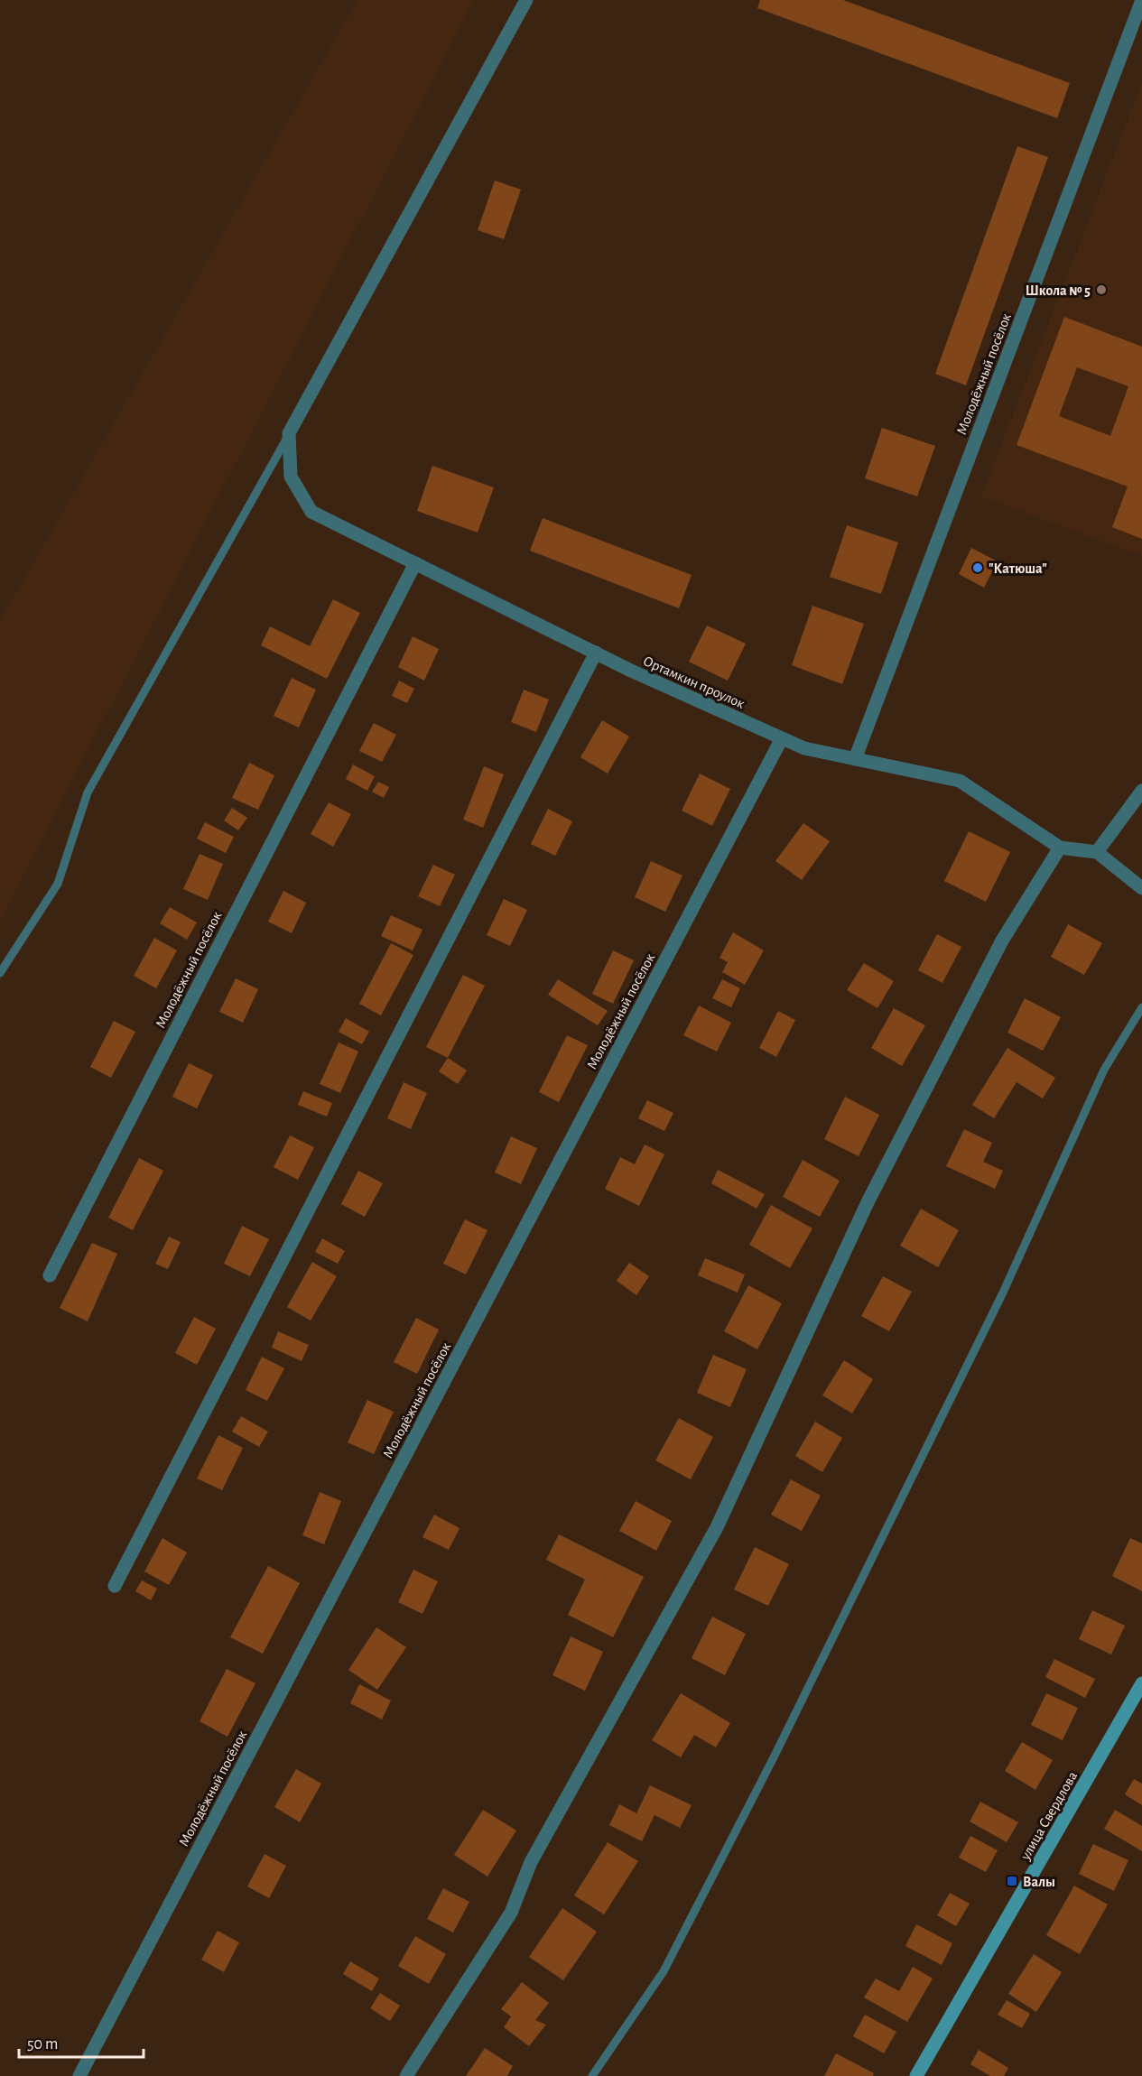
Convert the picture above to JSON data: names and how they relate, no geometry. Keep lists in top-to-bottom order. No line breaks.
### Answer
{"streets":{"street":["Молодёжный посёлок","Ортамкин проулок","улица Свердлова"]},"crossings":[["Молодёжный посёлок","Ортамкин проулок"]],"places":{"other":["Школа № 5","\"Катюша\""],"transit":["Валы"]},"scale_bar":"50 m"}
